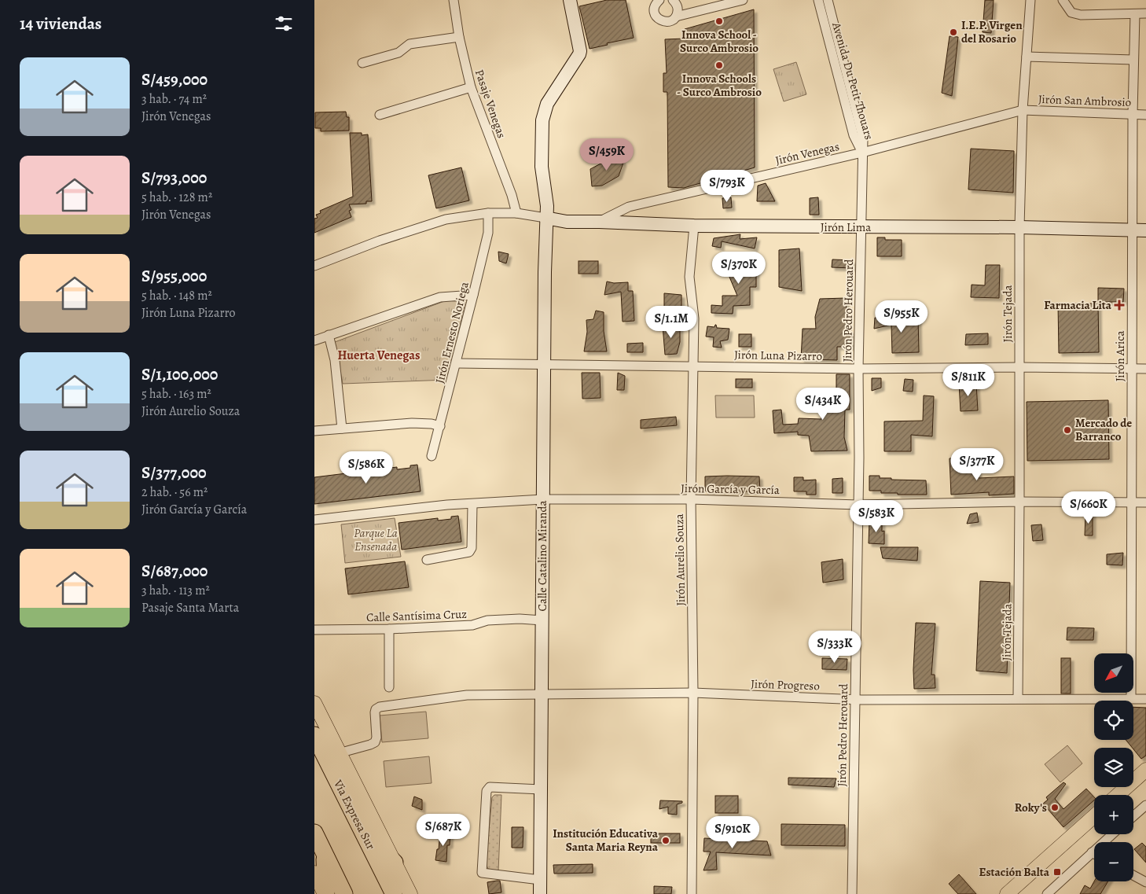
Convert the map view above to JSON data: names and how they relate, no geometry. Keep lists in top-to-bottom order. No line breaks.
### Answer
{"streets":{"highway":["Via Expresa Sur"],"street":["Avenida Du Petit Thouars","Jirón San Ambrosio","Pasaje Venegas","Jirón Venegas","Jirón Lima","Jirón Pedro Herouard","Jirón Tejada","Jirón Ernesto Noriega","Jirón Luna Pizarro","Jirón Arica","Jirón García y García","Calle Catalino Miranda","Jirón Aurelio Souza","Calle Santísima Cruz","Jirón Progreso"]},"crossings":[["Avenida Du Petit Thouars","Jirón Venegas"],["Avenida Du Petit Thouars","Jirón Pedro Herouard"],["Jirón San Ambrosio","Jirón Venegas"],["Jirón San Ambrosio","Jirón Tejada"],["Jirón San Ambrosio","Jirón Arica"],["Jirón Venegas","Jirón Lima"],["Jirón Venegas","Jirón Pedro Herouard"],["Jirón Venegas","Jirón Tejada"],["Jirón Lima","Jirón Pedro Herouard"],["Jirón Lima","Jirón Tejada"],["Jirón Lima","Jirón Arica"],["Jirón Lima","Calle Catalino Miranda"],["Jirón Lima","Jirón Aurelio Souza"],["Jirón Pedro Herouard","Jirón Luna Pizarro"],["Jirón Pedro Herouard","Jirón García y García"],["Jirón Pedro Herouard","Jirón Progreso"],["Jirón Tejada","Jirón Luna Pizarro"],["Jirón Tejada","Jirón García y García"],["Jirón Tejada","Jirón Progreso"],["Jirón Ernesto Noriega","Jirón Luna Pizarro"],["Jirón Luna Pizarro","Jirón Arica"],["Jirón Luna Pizarro","Calle Catalino Miranda"],["Jirón Luna Pizarro","Jirón Aurelio Souza"],["Jirón Arica","Jirón García y García"],["Jirón Arica","Jirón Progreso"],["Jirón García y García","Calle Catalino Miranda"],["Jirón García y García","Jirón Aurelio Souza"],["Calle Catalino Miranda","Calle Santísima Cruz"],["Calle Catalino Miranda","Jirón Progreso"],["Jirón Aurelio Souza","Jirón Progreso"]],"districts":["Huerta Venegas"],"parks":["Parque La Ensenada"],"places":{"other":["Innova School - Surco Ambrosio","I.E.P. Virgen del Rosario","Innova Schools - Surco Ambrosio","Mercado de Barranco","Roky's","Institución Educativa Santa Maria Reyna"],"health":["Farmacia Lita"],"transit":["Estación Balta"]},"north":"bottom left","page":{"heading":"14 viviendas","list":[{"name":"S/459,000","note":"3 hab. · 74 m² · Jirón Venegas"},{"name":"S/793,000","note":"5 hab. · 128 m² · Jirón Venegas"},{"name":"S/955,000","note":"5 hab. · 148 m² · Jirón Luna Pizarro"},{"name":"S/1,100,000","note":"5 hab. · 163 m² · Jirón Aurelio Souza"},{"name":"S/377,000","note":"2 hab. · 56 m² · Jirón García y García"},{"name":"S/687,000","note":"3 hab. · 113 m² · Pasaje Santa Marta"}],"price":["S/459K","S/793K","S/370K","S/955K","S/1.1M","S/811K","S/434K","S/377K","S/586K","S/660K","S/583K","S/333K","S/687K","S/910K"],"map_buttons":["+","−"]}}
